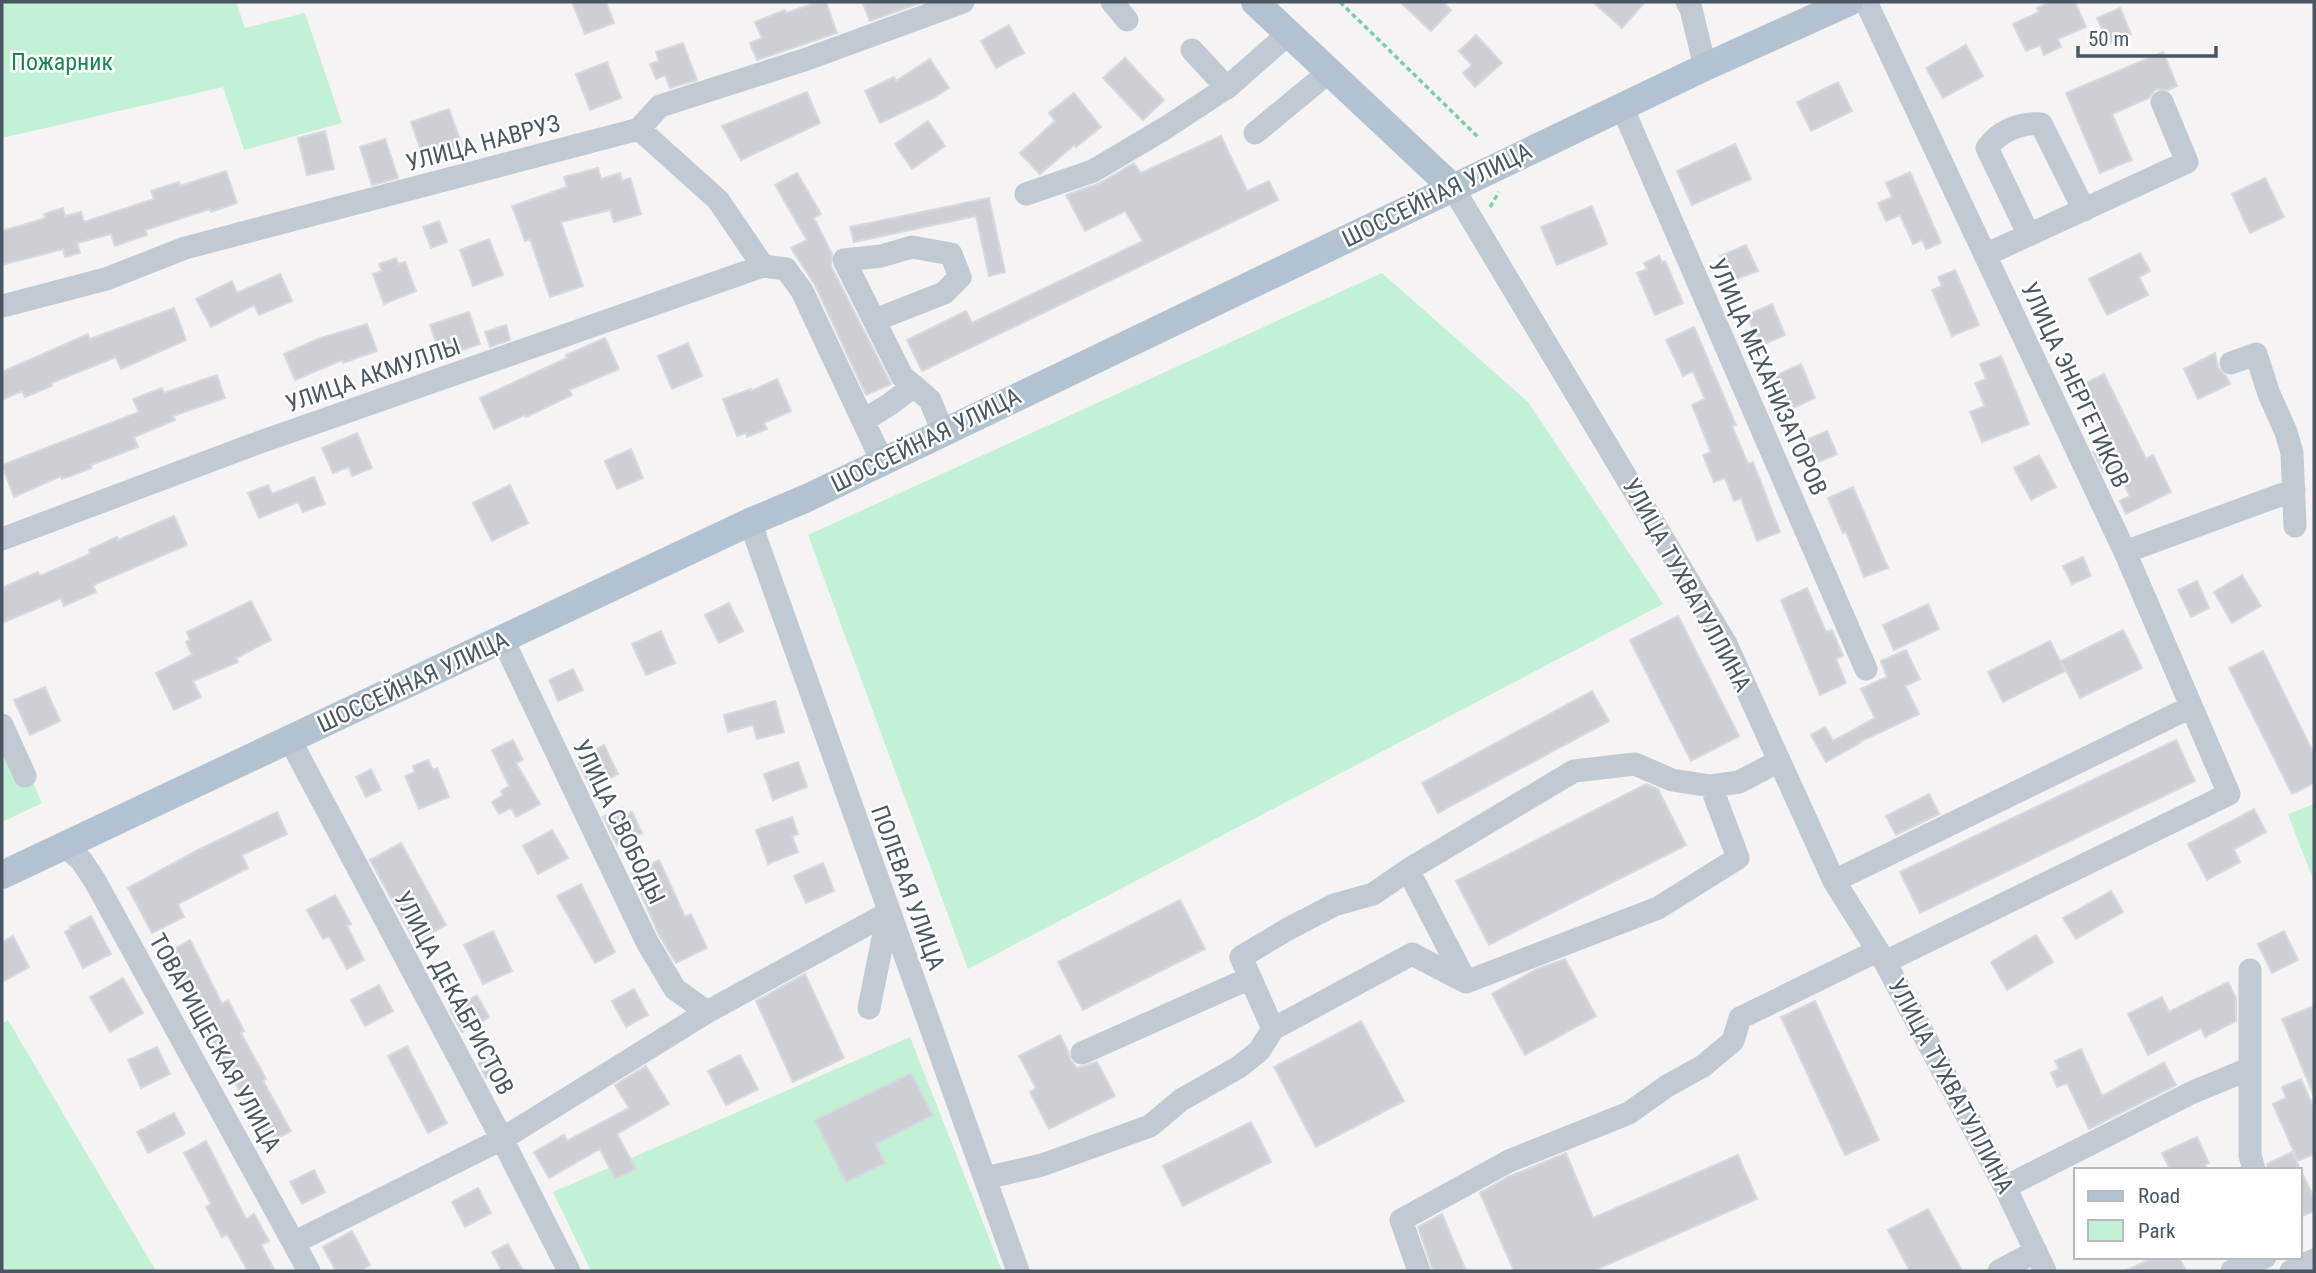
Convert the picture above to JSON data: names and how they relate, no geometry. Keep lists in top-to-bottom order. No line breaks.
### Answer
{"streets":{"main road":["ШОССЕЙНАЯ УЛИЦА","УЛИЦА ТУХВАТУЛЛИНА"],"street":["УЛИЦА НАВРУЗ","УЛИЦА АКМУЛЛЫ","УЛИЦА МЕХАНИЗАТОРОВ","УЛИЦА ЭНЕРГЕТИКОВ","УЛИЦА СВОБОДЫ","ПОЛЕВАЯ УЛИЦА","УЛИЦА ДЕКАБРИСТОВ","ТОВАРИЩЕСКАЯ УЛИЦА"]},"crossings":[["ШОССЕЙНАЯ УЛИЦА","УЛИЦА МЕХАНИЗАТОРОВ"],["ШОССЕЙНАЯ УЛИЦА","УЛИЦА ТУХВАТУЛЛИНА"],["ШОССЕЙНАЯ УЛИЦА","УЛИЦА СВОБОДЫ"],["ШОССЕЙНАЯ УЛИЦА","ПОЛЕВАЯ УЛИЦА"],["ШОССЕЙНАЯ УЛИЦА","УЛИЦА ДЕКАБРИСТОВ"],["ШОССЕЙНАЯ УЛИЦА","ТОВАРИЩЕСКАЯ УЛИЦА"],["УЛИЦА ЭНЕРГЕТИКОВ","УЛИЦА ТУХВАТУЛЛИНА"]],"parks":["Пожарник"],"legend":["Road","Park"],"scale_bar":"50 m"}
